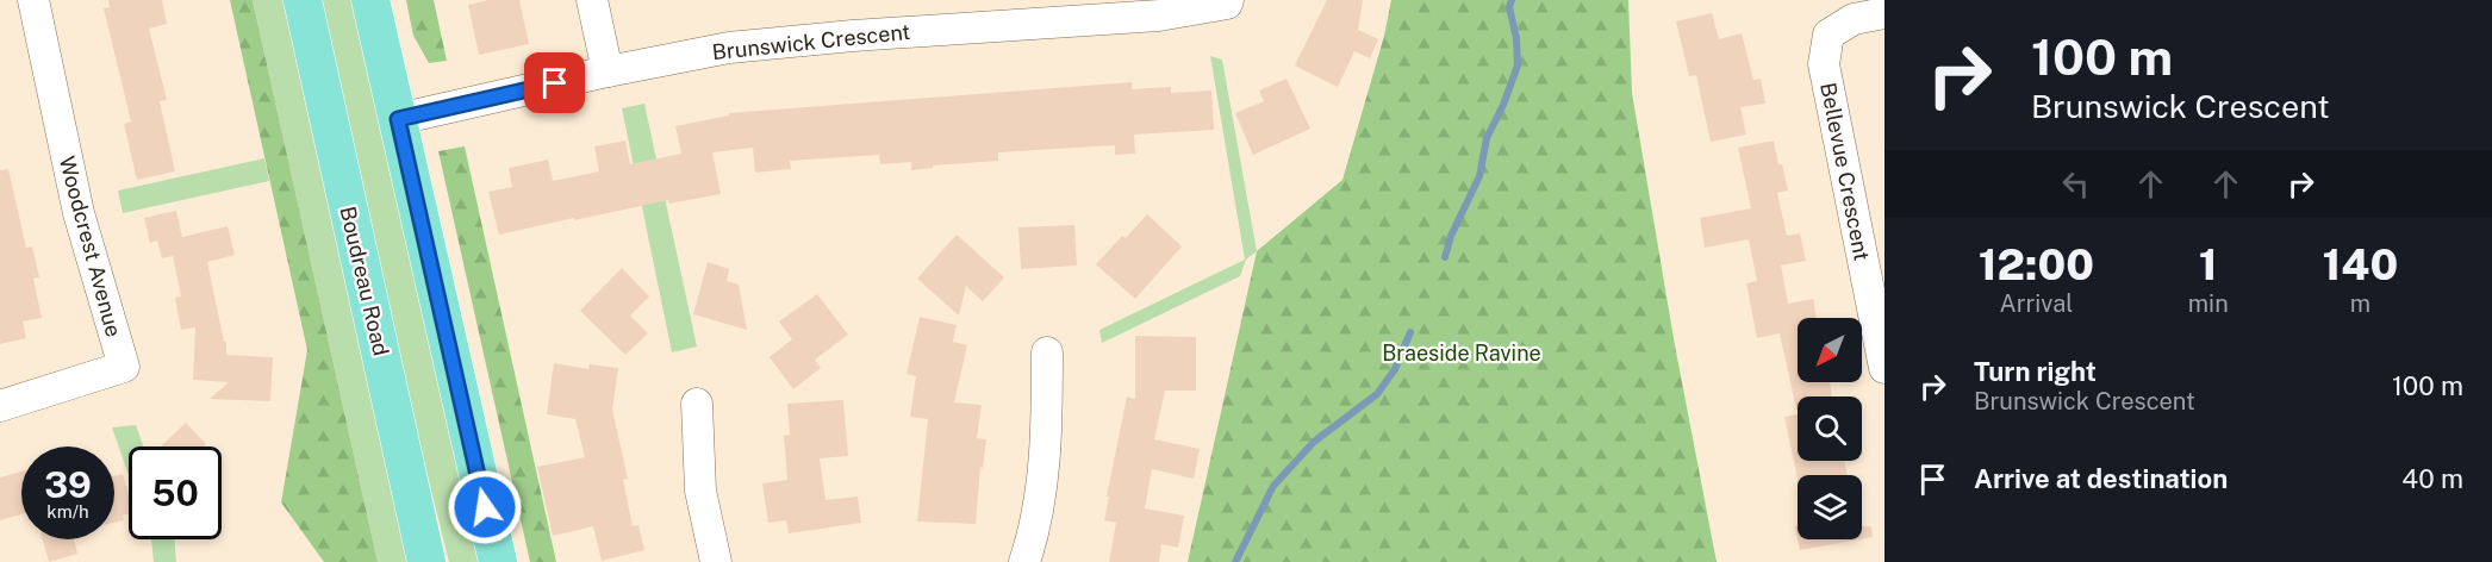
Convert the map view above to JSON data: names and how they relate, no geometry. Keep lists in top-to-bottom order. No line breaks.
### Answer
{"streets":{"main road":["Boudreau Road"],"street":["Brunswick Crescent","Bellevue Crescent","Woodcrest Avenue"]},"parks":["Braeside Ravine"],"north":"bottom left","page":{"turn":["100 m","Brunswick Crescent"],"eta":["12:00","Arrival","1","min","140","m"],"list":[{"name":"Turn right","note":"Brunswick Crescent","value":"100 m"},{"name":"Arrive at destination","value":"40 m"}],"speed":"39 km/h","limit":"50"}}
